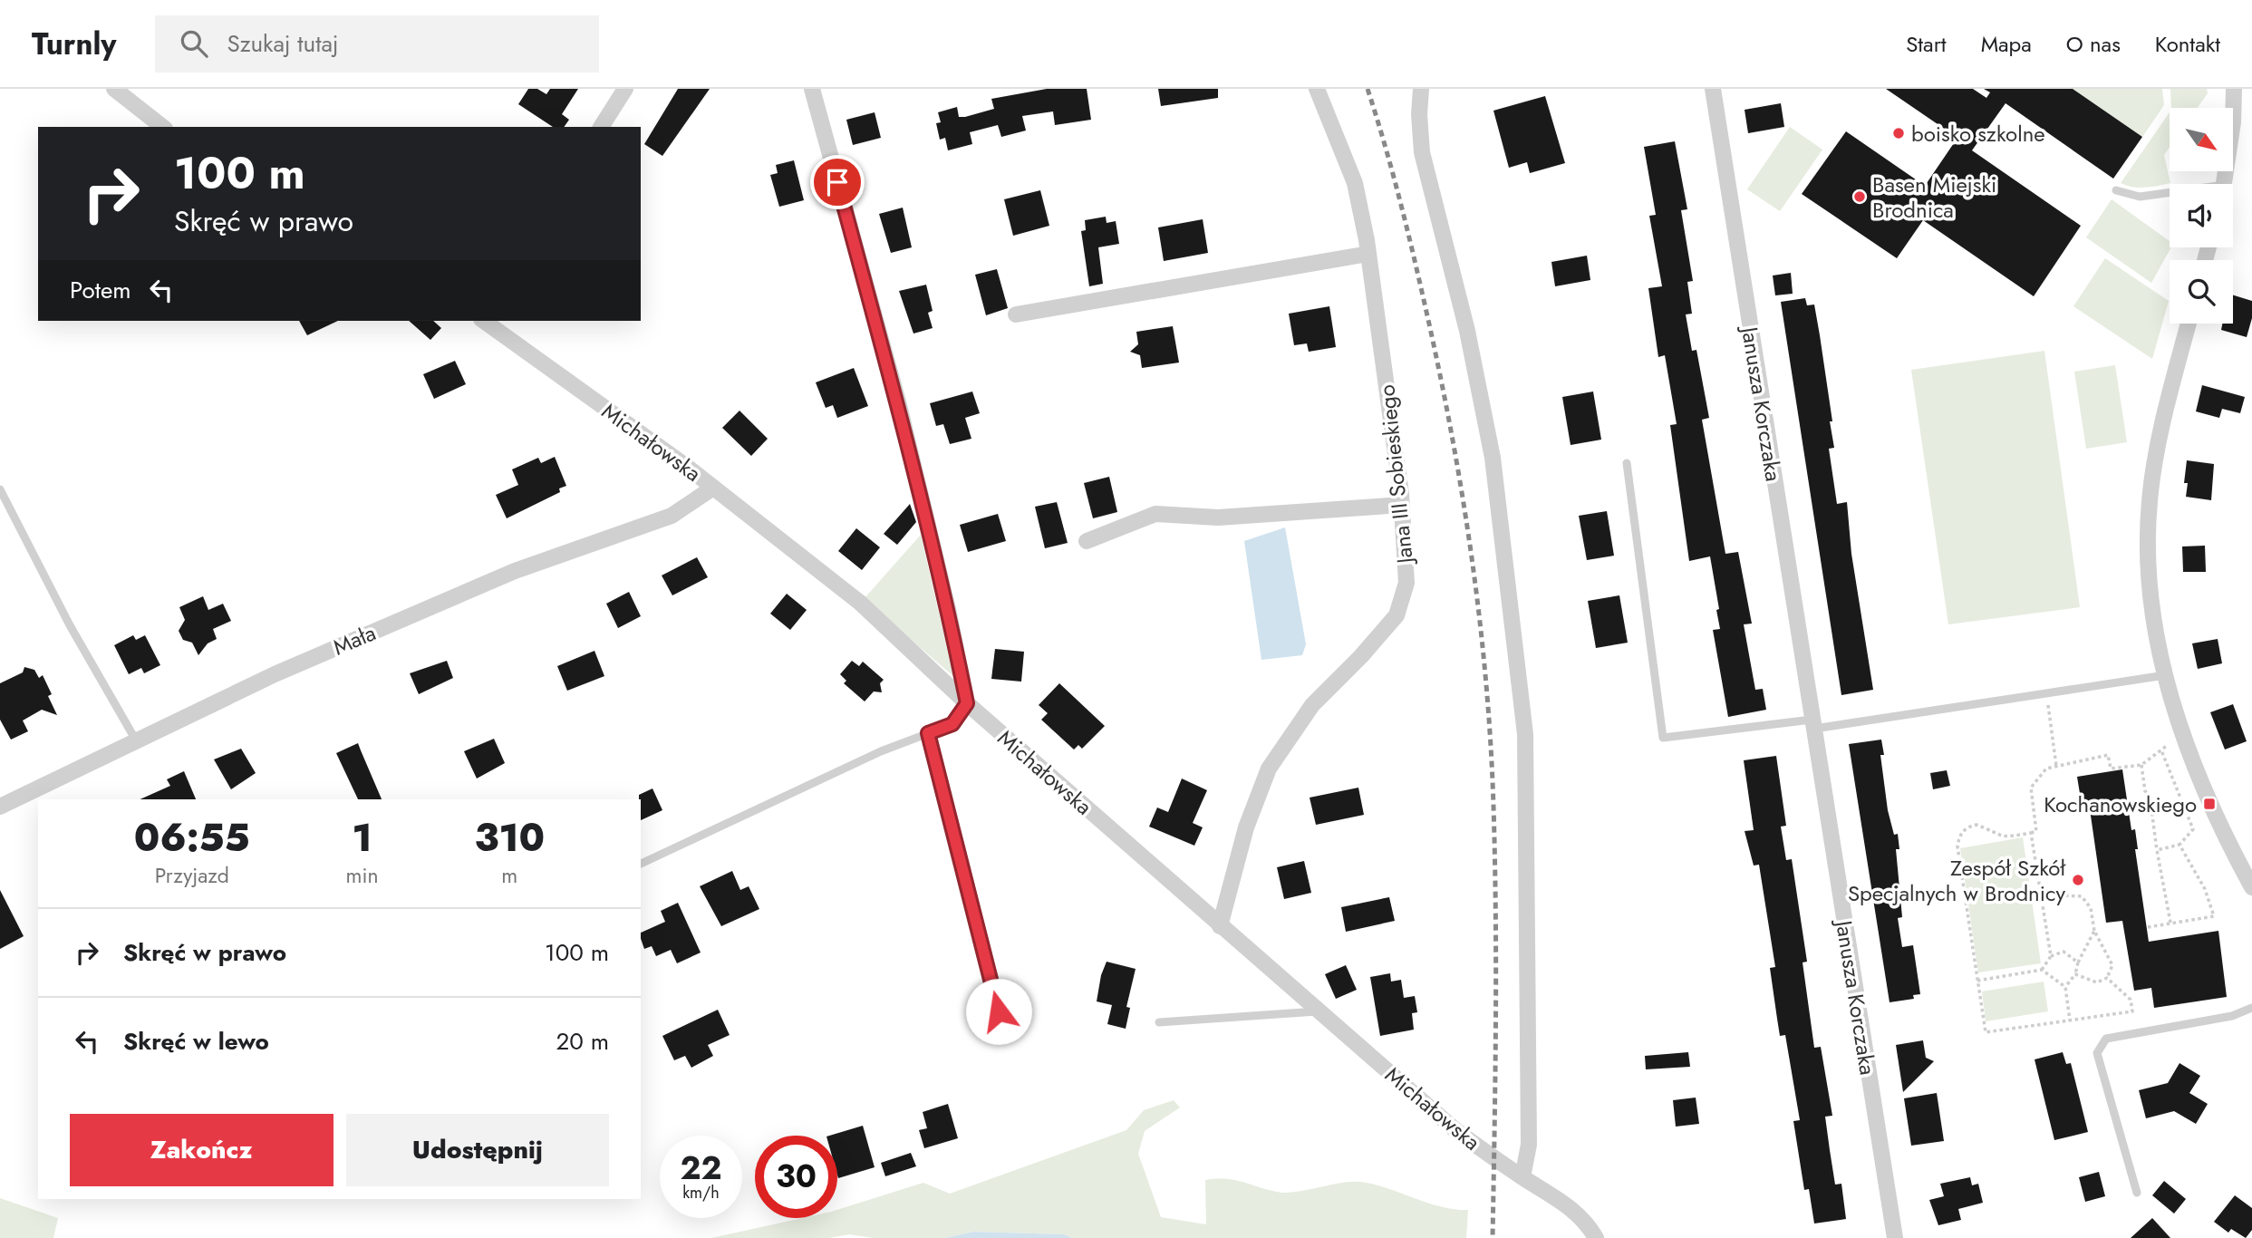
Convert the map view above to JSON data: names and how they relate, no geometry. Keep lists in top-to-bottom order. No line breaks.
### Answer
{"streets":{"street":["Janusza Korczaka","Michałowska","Jana III Sobieskiego","Mała"]},"crossings":[["Michałowska","Jana III Sobieskiego"],["Michałowska","Mała"]],"places":{"other":["boisko szkolne","Basen Miejski Brodnica","Zespół Szkół Specjalnych w Brodnicy"],"transit":["Kochanowskiego"]},"north":"bottom right","page":{"header":"Turnly","search":"Szukaj tutaj","nav":["Start","Mapa","O nas","Kontakt"],"turn":["100 m","Skręć w prawo"],"then":"Potem","eta":["06:55","Przyjazd","1","min","310","m"],"list":[{"name":"Skręć w prawo","value":"100 m"},{"name":"Skręć w lewo","value":"20 m"}],"buttons":["Zakończ","Udostępnij"],"speed":"22 km/h","limit":"30"}}
